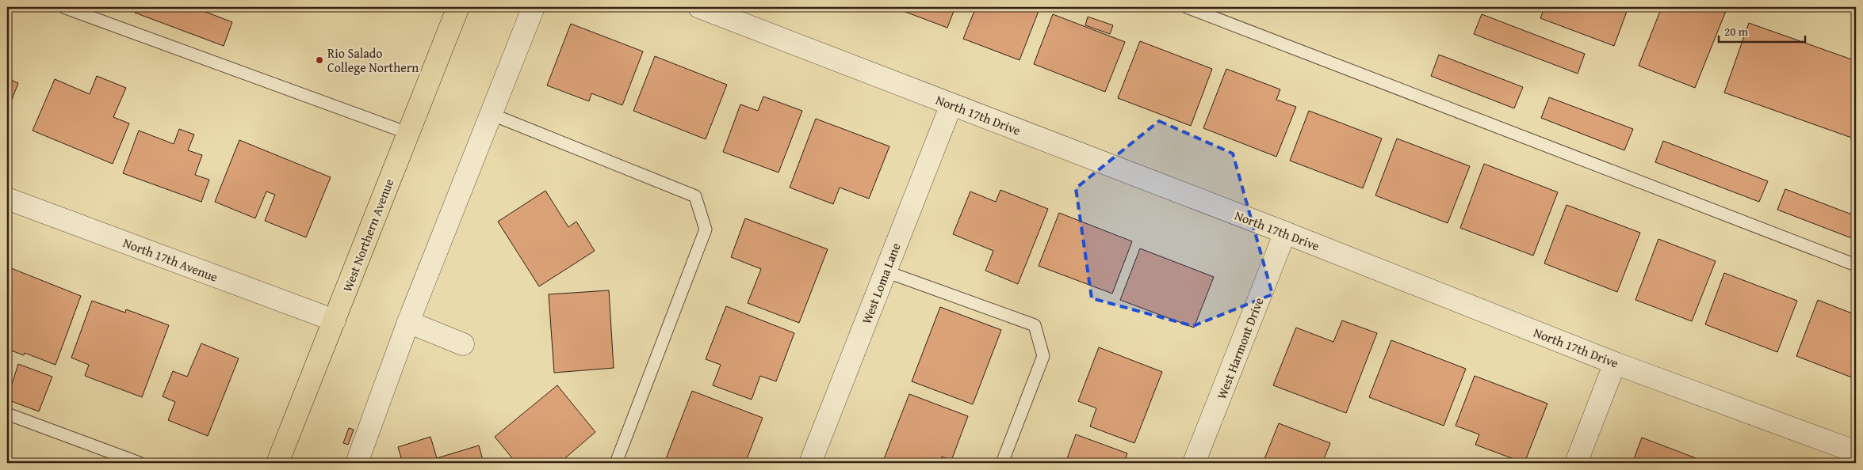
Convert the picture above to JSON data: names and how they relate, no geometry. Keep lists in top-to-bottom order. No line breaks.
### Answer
{"streets":{"main road":["West Northern Avenue"],"street":["North 17th Drive","North 17th Avenue","West Loma Lane","West Harmont Drive"]},"crossings":[["North 17th Drive","West Loma Lane"],["North 17th Drive","West Harmont Drive"],["West Northern Avenue","North 17th Avenue"]],"places":["Rio Salado College Northern"],"scale_bar":"20 m"}
